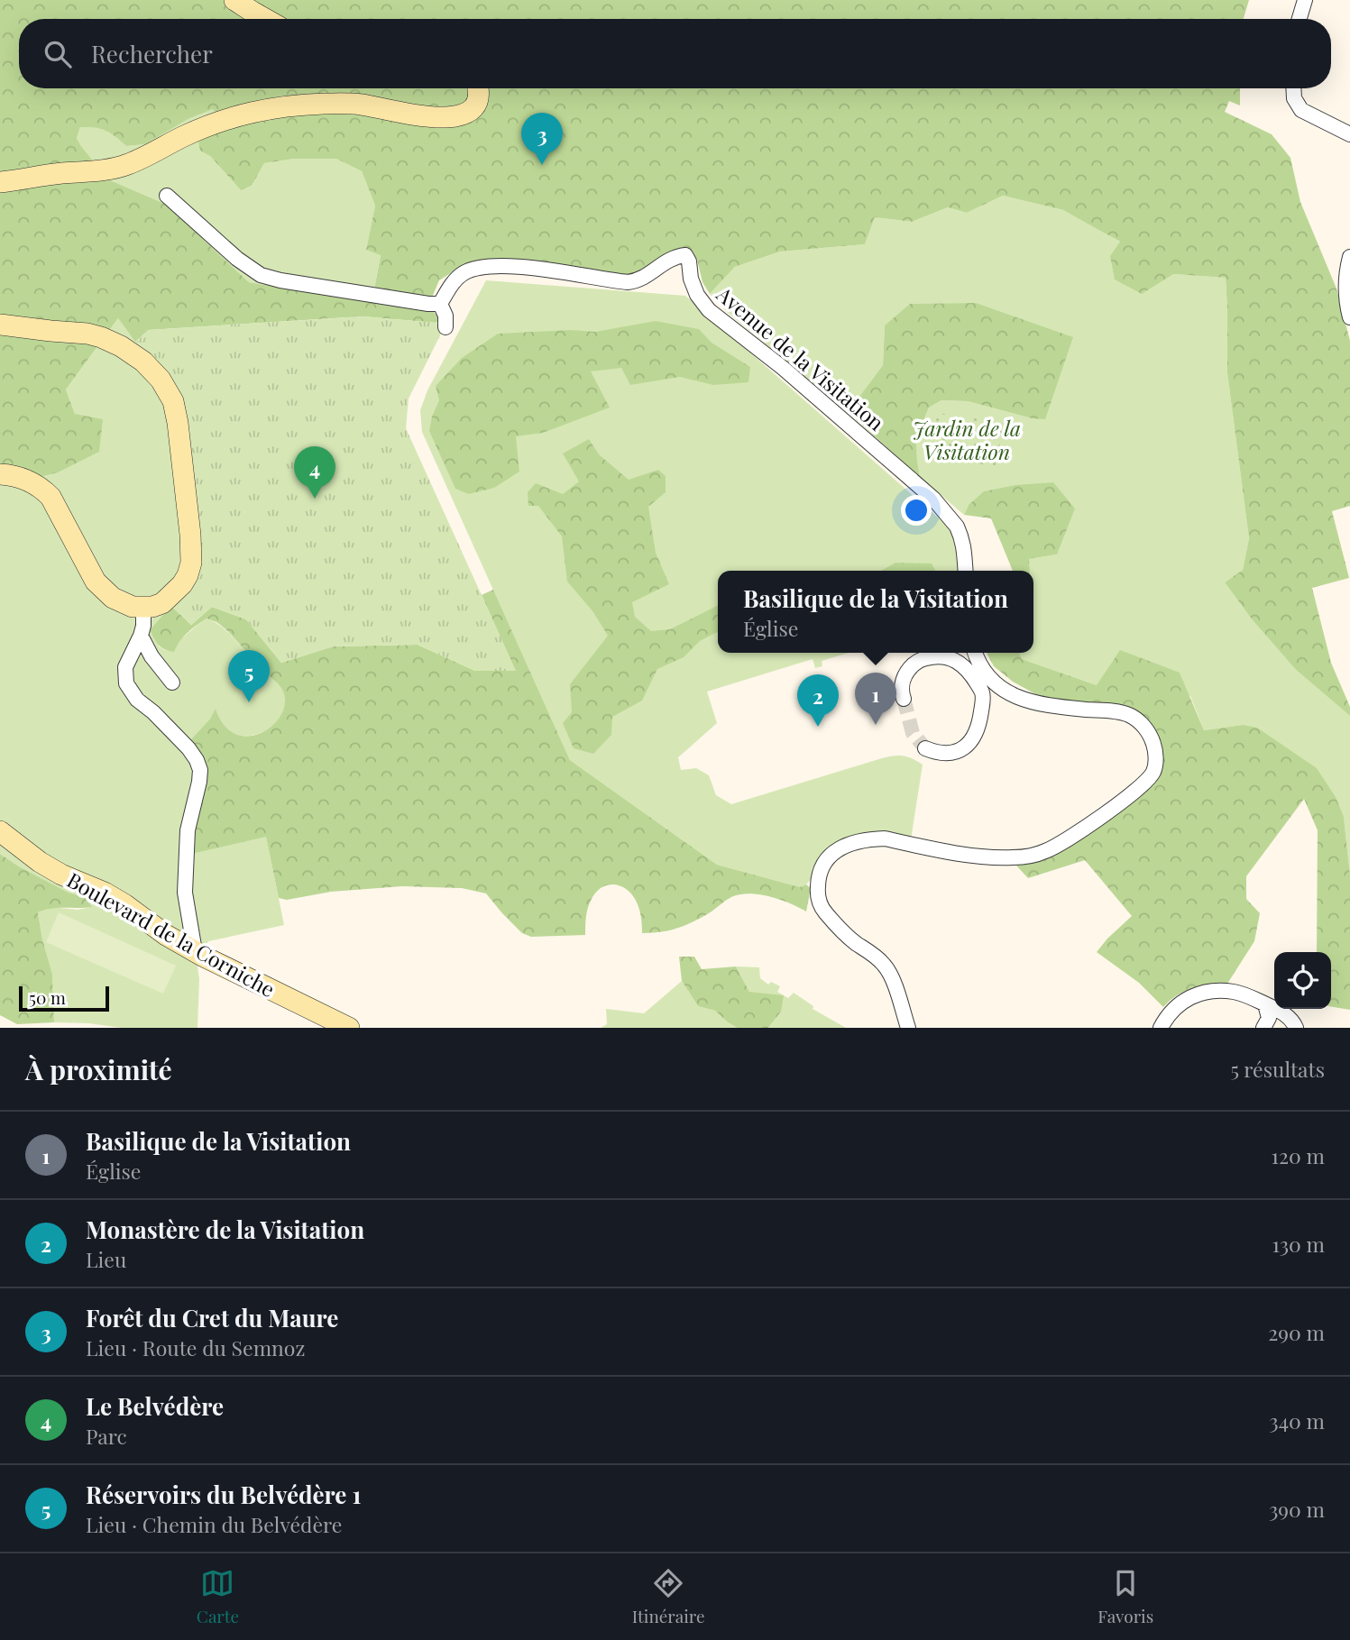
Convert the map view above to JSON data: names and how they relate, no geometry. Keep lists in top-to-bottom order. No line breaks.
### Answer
{"streets":{"main road":["Boulevard de la Corniche"],"street":["Avenue de la Visitation"]},"parks":["Jardin de la Visitation"],"scale_bar":"50 m","page":{"search":"Rechercher","pins":["3","4","5","1","2"],"popup":["Basilique de la Visitation","Église"],"scale":"50 m","heading":["À proximité","5 résultats"],"list":[{"mark":"1","name":"Basilique de la Visitation","note":"Église","value":"120 m"},{"mark":"2","name":"Monastère de la Visitation","note":"Lieu","value":"130 m"},{"mark":"3","name":"Forêt du Cret du Maure","note":"Lieu · Route du Semnoz","value":"290 m"},{"mark":"4","name":"Le Belvédère","note":"Parc","value":"340 m"},{"mark":"5","name":"Réservoirs du Belvédère 1","note":"Lieu · Chemin du Belvédère","value":"390 m"}],"nav":["Carte","Itinéraire","Favoris"]}}
